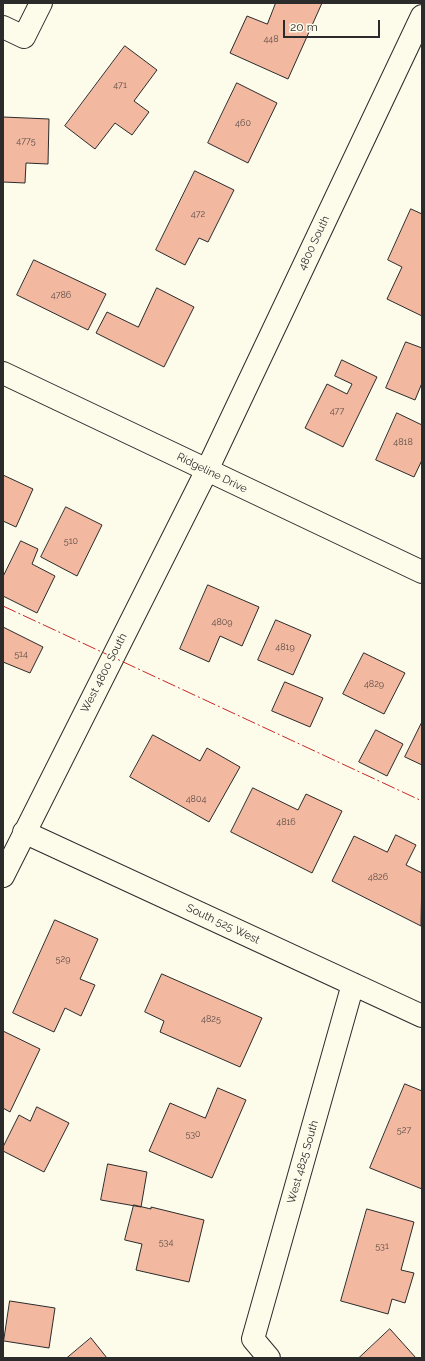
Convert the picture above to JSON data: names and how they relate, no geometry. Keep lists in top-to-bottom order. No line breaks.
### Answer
{"streets":{"street":["4800 South","Ridgeline Drive","West 4800 South","South 525 West","West 4825 South"]},"crossings":[["4800 South","Ridgeline Drive"],["4800 South","West 4800 South"],["Ridgeline Drive","West 4800 South"],["West 4800 South","South 525 West"],["South 525 West","West 4825 South"]],"house_numbers":["448","471","460","4775","472","4786","477","4818","510","4809","4819","514","4829","4804","4816","4826","529","4825","527","530","534","531"],"scale_bar":"20 m"}
